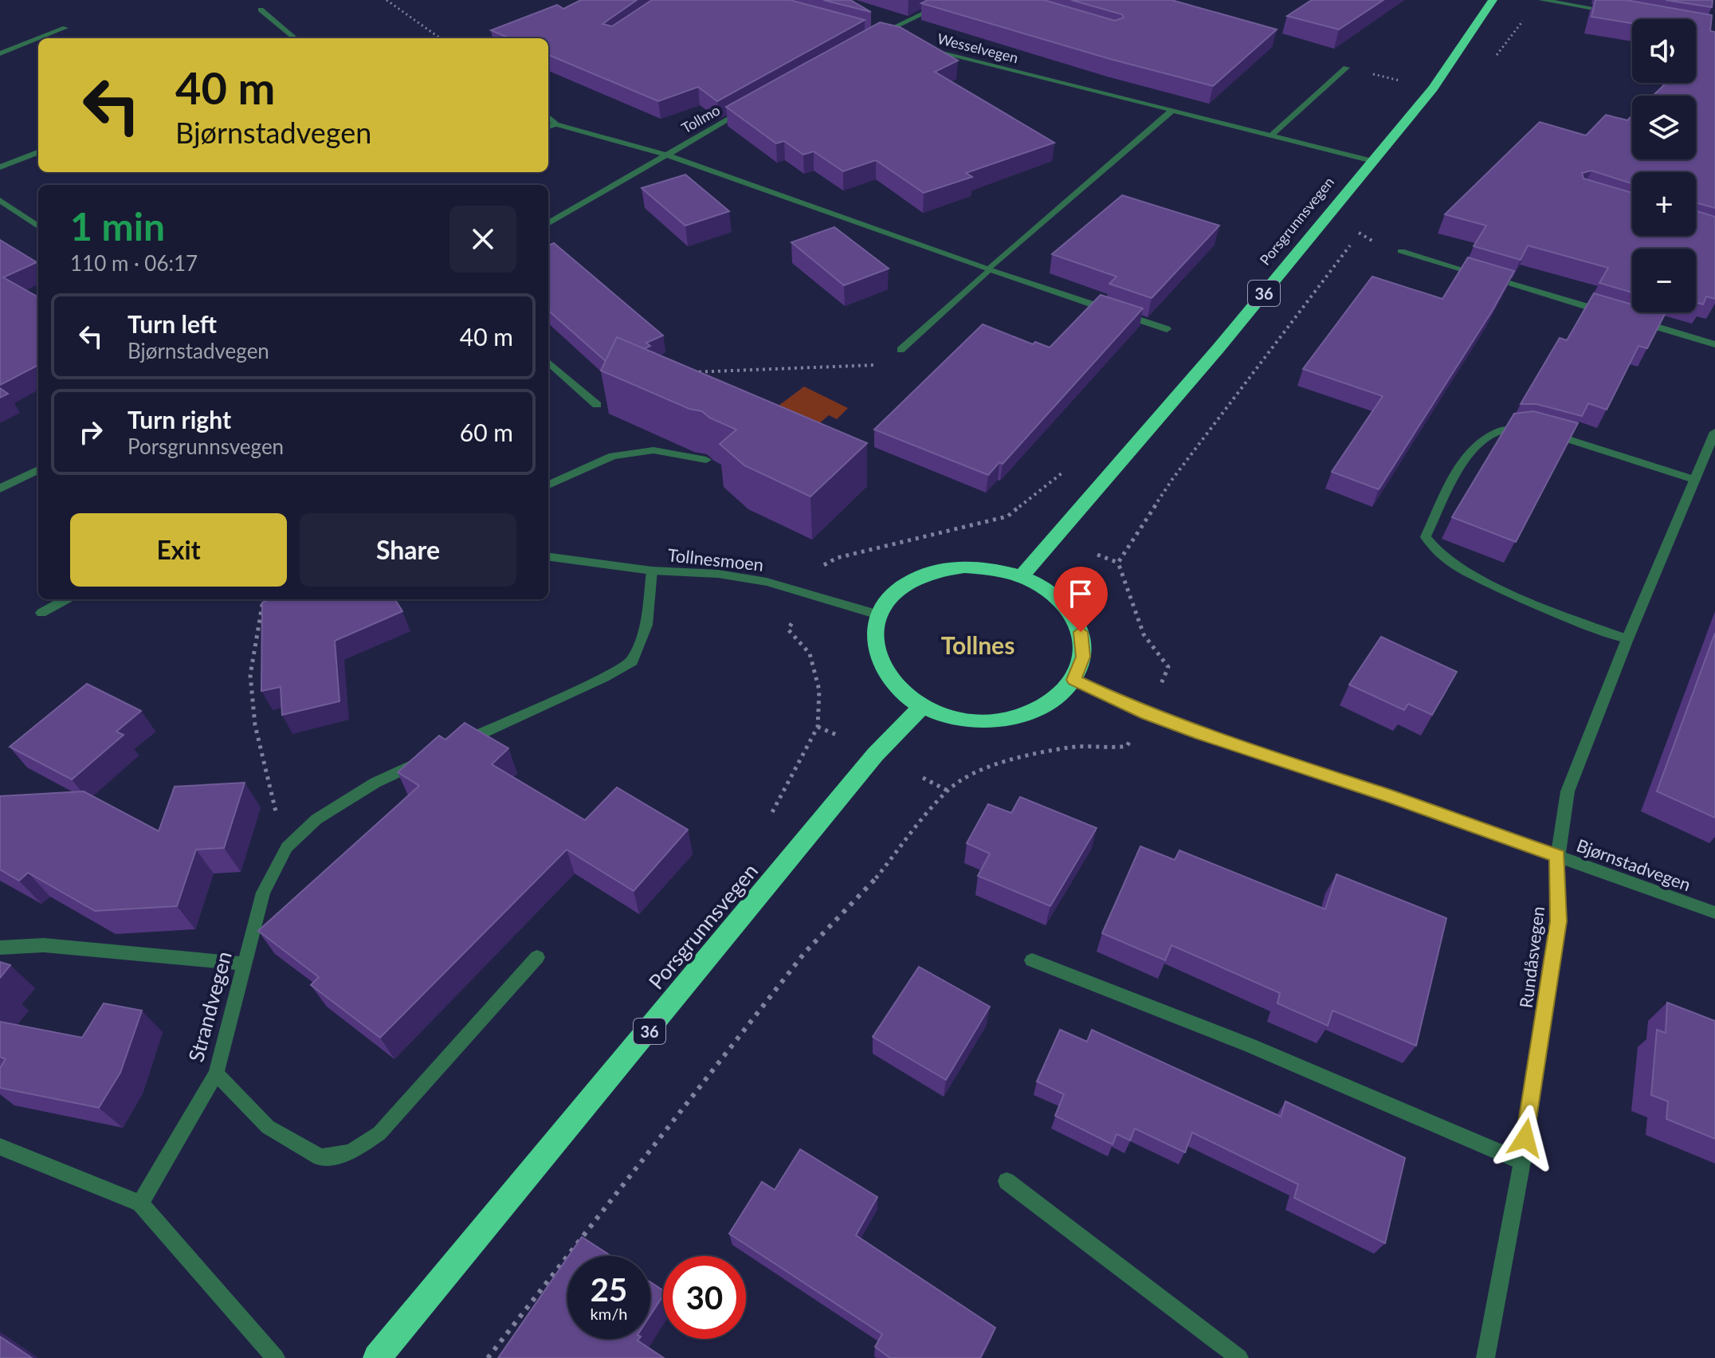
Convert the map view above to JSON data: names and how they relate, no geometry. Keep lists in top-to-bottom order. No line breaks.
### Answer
{"streets":{"highway":["Porsgrunnsvegen","36"],"street":["Wesselvegen","Tollmo","Tollnesmoen","Bjørnstadvegen","Rundåsvegen","Strandvegen"]},"crossings":[["Wesselvegen","Porsgrunnsvegen"],["Porsgrunnsvegen","Tollnesmoen"],["Porsgrunnsvegen","Bjørnstadvegen"],["Tollnesmoen","Bjørnstadvegen"],["Bjørnstadvegen","Rundåsvegen"]],"districts":["Tollnes"],"page":{"map_buttons":["+","−"],"turn":["40 m","Bjørnstadvegen"],"heading":["1 min","110 m · 06:17"],"list":[{"name":"Turn left","note":"Bjørnstadvegen","value":"40 m"},{"name":"Turn right","note":"Porsgrunnsvegen","value":"60 m"}],"buttons":["Exit","Share"],"speed":"25 km/h","limit":"30"}}
